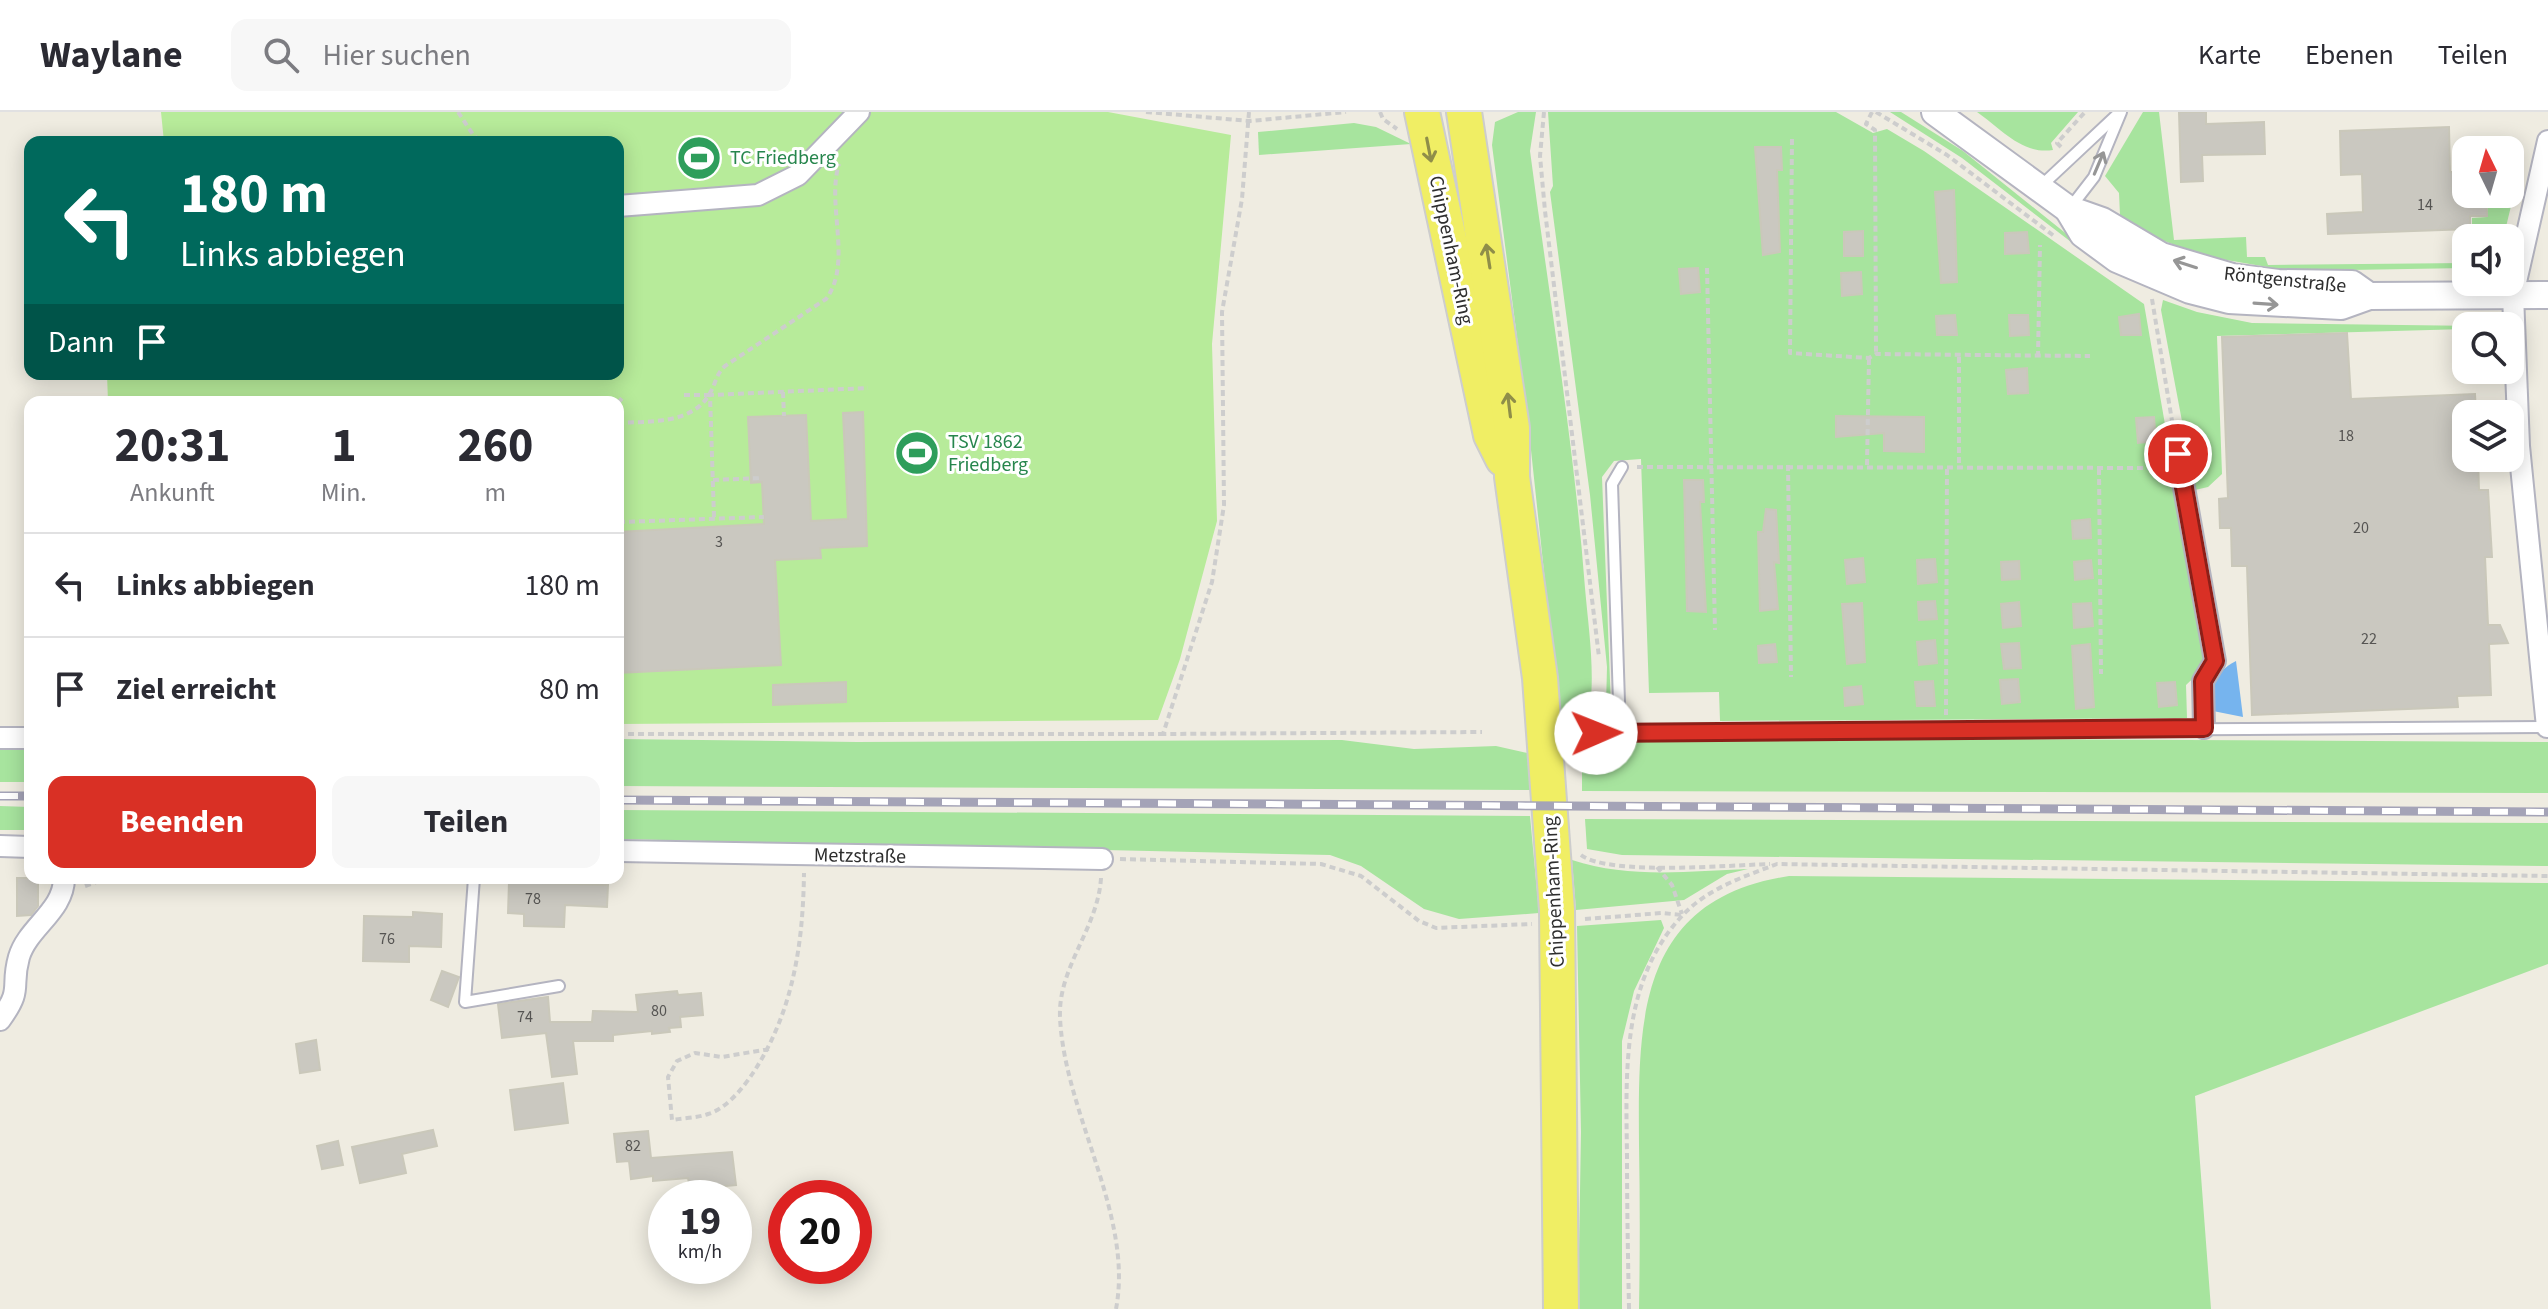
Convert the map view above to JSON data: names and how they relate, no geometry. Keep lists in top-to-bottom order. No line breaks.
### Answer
{"streets":{"main road":["Chippenham-Ring"],"street":["Röntgenstraße","Metzstraße"]},"places":{"sports":["TC Friedberg","TSV 1862 Friedberg"]},"house_numbers":["14","18","20","3","22","78","76","80","74","82"],"north":"top","page":{"header":"Waylane","search":"Hier suchen","nav":["Karte","Ebenen","Teilen"],"turn":["180 m","Links abbiegen"],"then":"Dann","eta":["20:31","Ankunft","1","Min.","260","m"],"list":[{"name":"Links abbiegen","value":"180 m"},{"name":"Ziel erreicht","value":"80 m"}],"buttons":["Beenden","Teilen"],"speed":"19 km/h","limit":"20"}}
